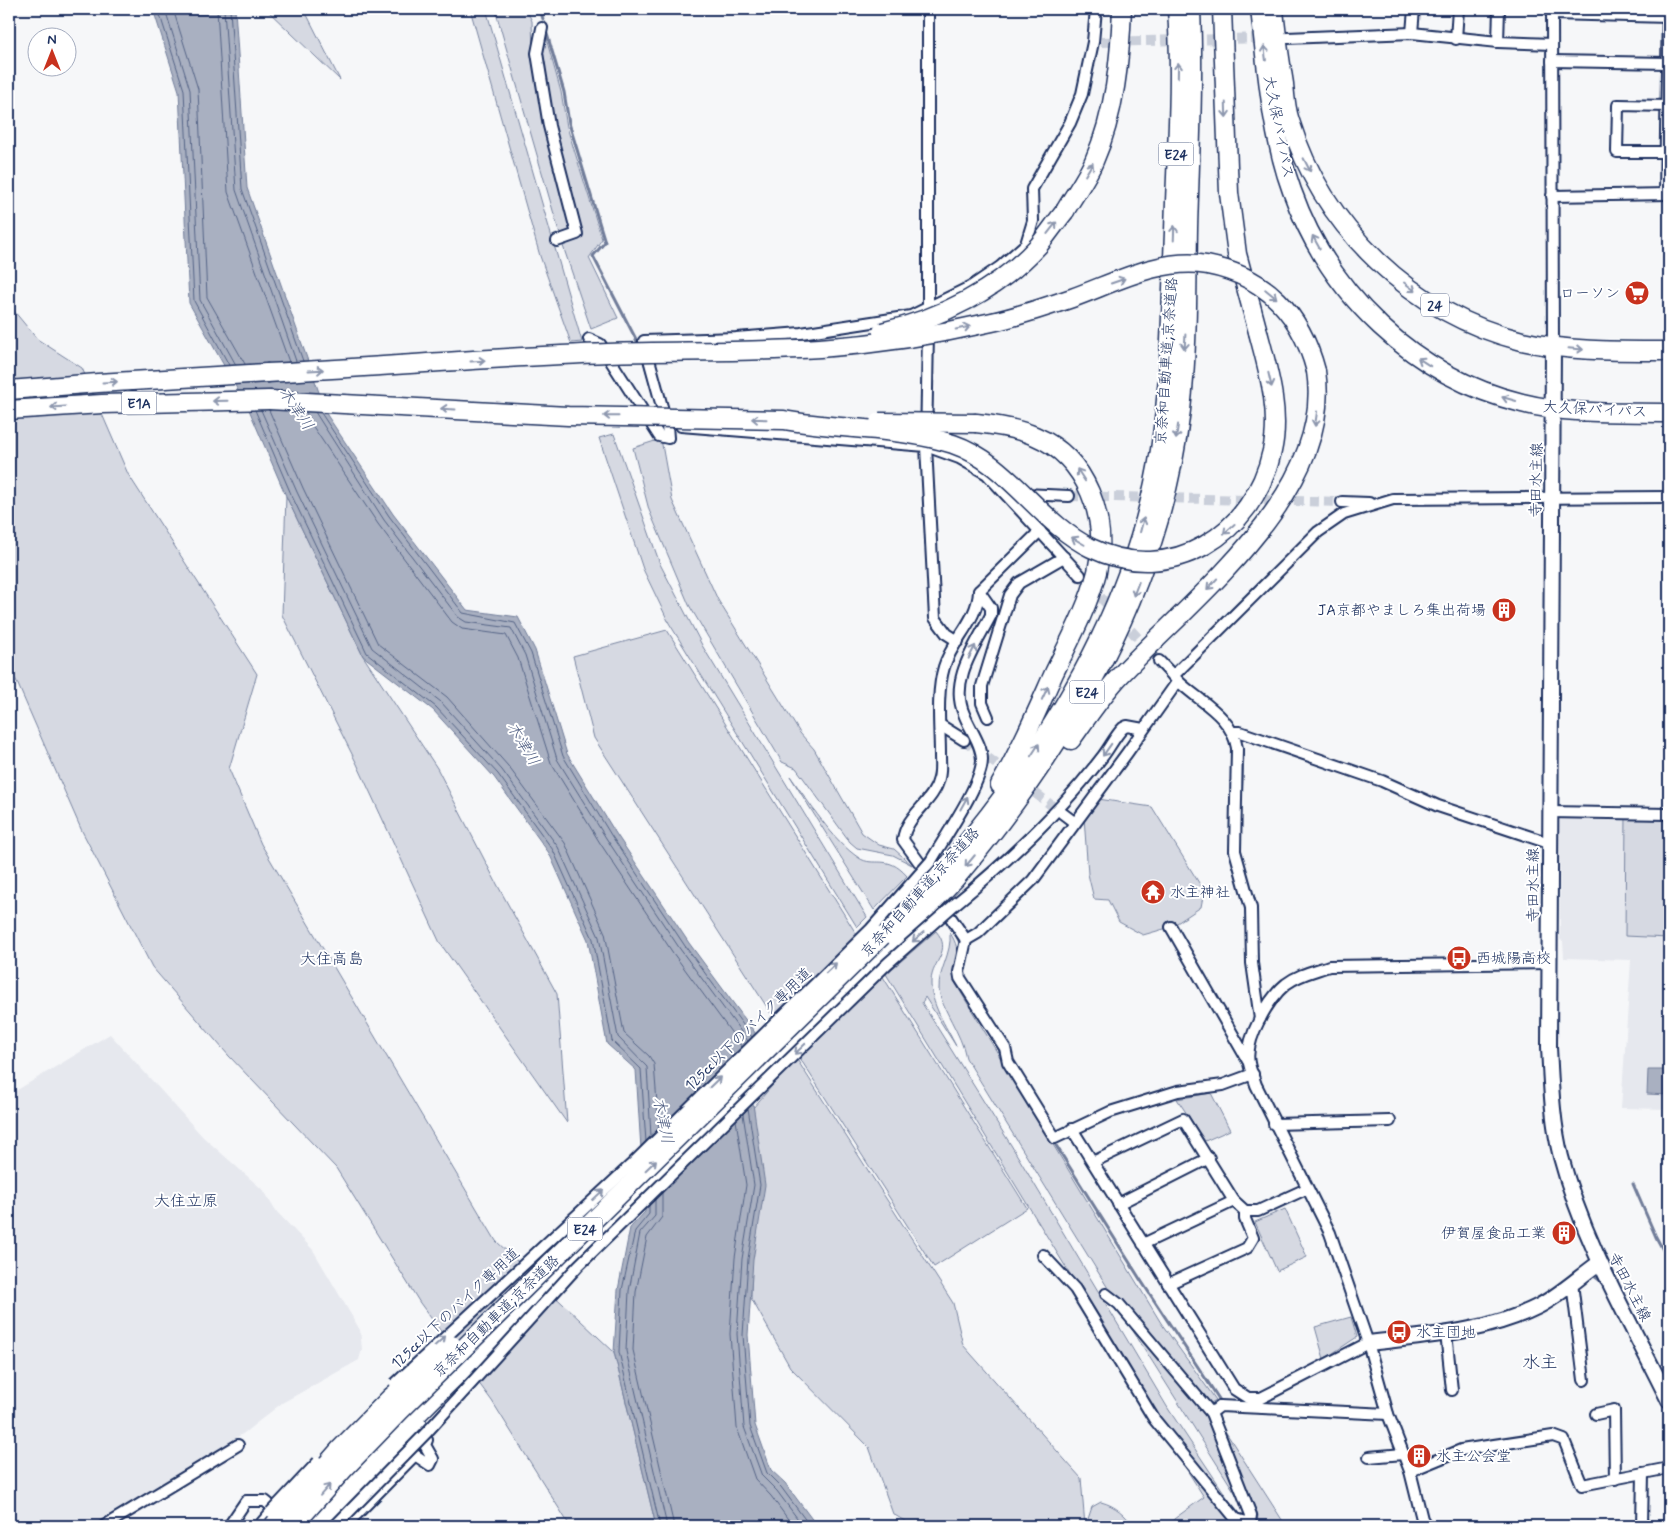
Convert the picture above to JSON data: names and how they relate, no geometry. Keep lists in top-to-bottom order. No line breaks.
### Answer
{"streets":{"highway":["大久保バイパス","E24","24","京奈和自動車道;京奈道路","E1A"],"main road":["寺田水主線"],"street":["125cc以下のバイク専用道"]},"crossings":[["大久保バイパス","寺田水主線"],["京奈和自動車道;京奈道路","125cc以下のバイク専用道"]],"districts":["大住高島","大住立原","水主"],"water":["木津川"],"places":{"supermarket":["ローソン"],"building":["JA京都やましろ集出荷場","伊賀屋食品工業","水主公会堂"],"temple":["水主神社"],"bus stop":["西城陽高校","水主団地"]},"north":"top"}
